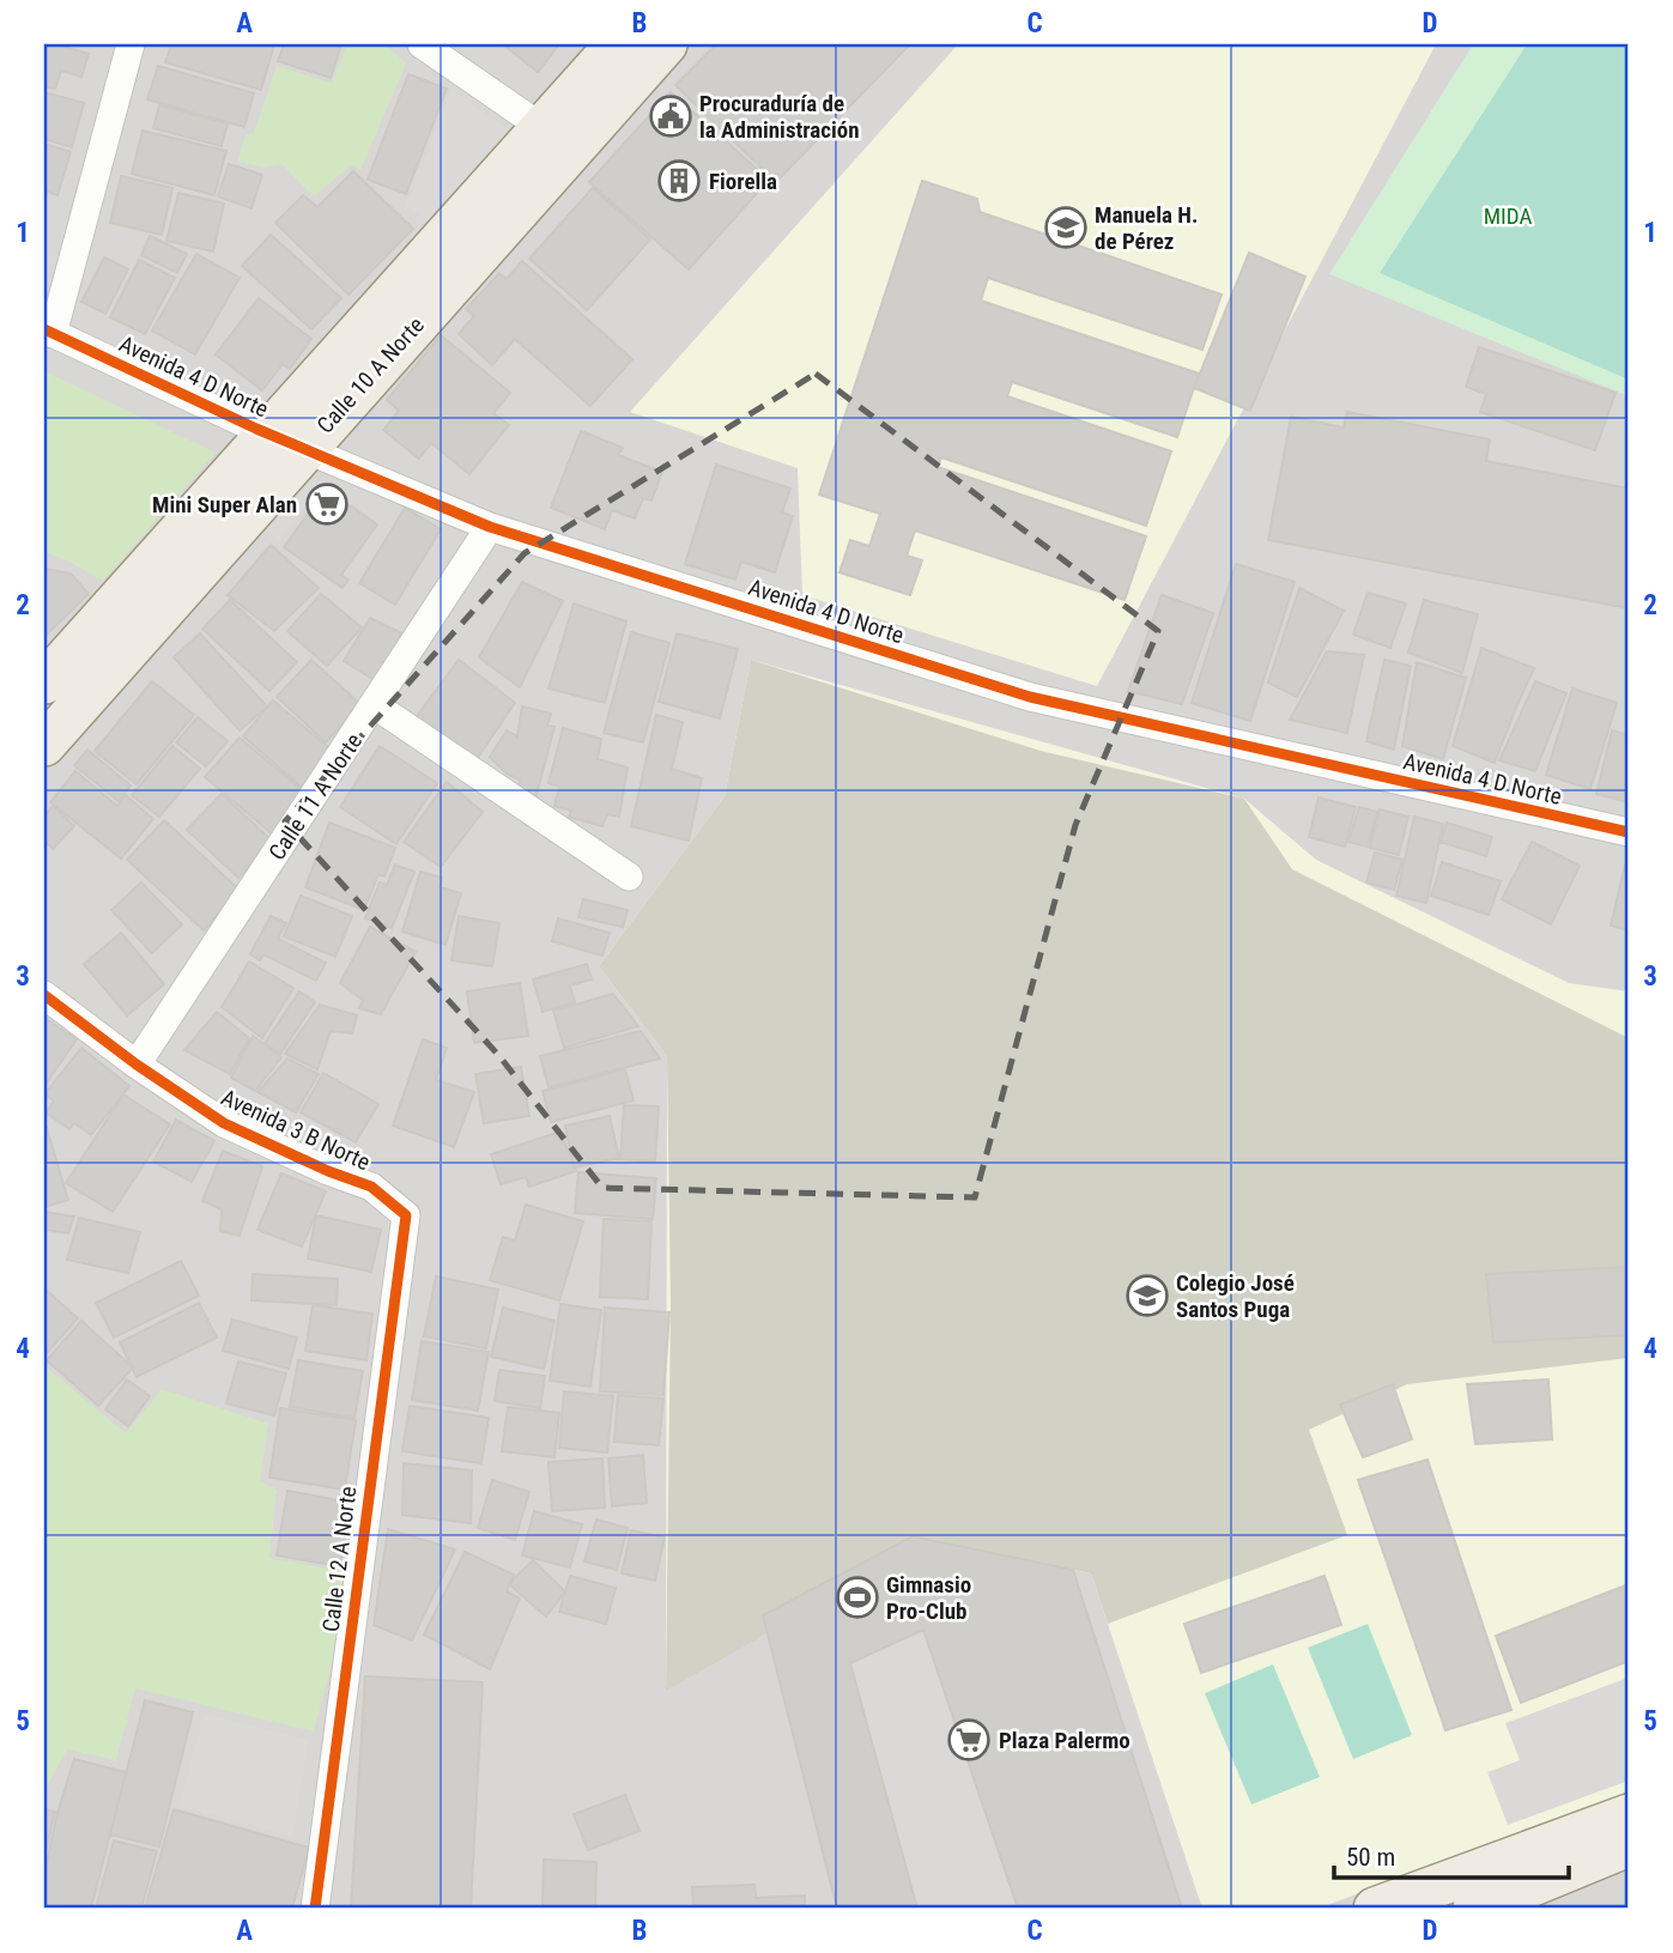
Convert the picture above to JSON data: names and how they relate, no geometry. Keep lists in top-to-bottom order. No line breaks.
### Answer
{"streets":{"main road":["Calle 10 A Norte"],"street":["Avenida 4 D Norte","Calle 11 A Norte","Avenida 3 B Norte","Calle 12 A Norte"]},"crossings":[["Calle 10 A Norte","Avenida 4 D Norte"],["Avenida 4 D Norte","Calle 11 A Norte"],["Calle 11 A Norte","Avenida 3 B Norte"],["Avenida 3 B Norte","Calle 12 A Norte"]],"parks":["MIDA"],"places":{"public building":["Procuraduría de la Administración"],"building":["Fiorella"],"school or university":["Manuela H. de Pérez","Colegio José Santos Puga"],"supermarket":["Mini Super Alan","Plaza Palermo"],"sports":["Gimnasio Pro-Club"]},"scale_bar":"50 m","grid":{"columns":["A","B","C","D"],"rows":["1","2","3","4","5"]}}
